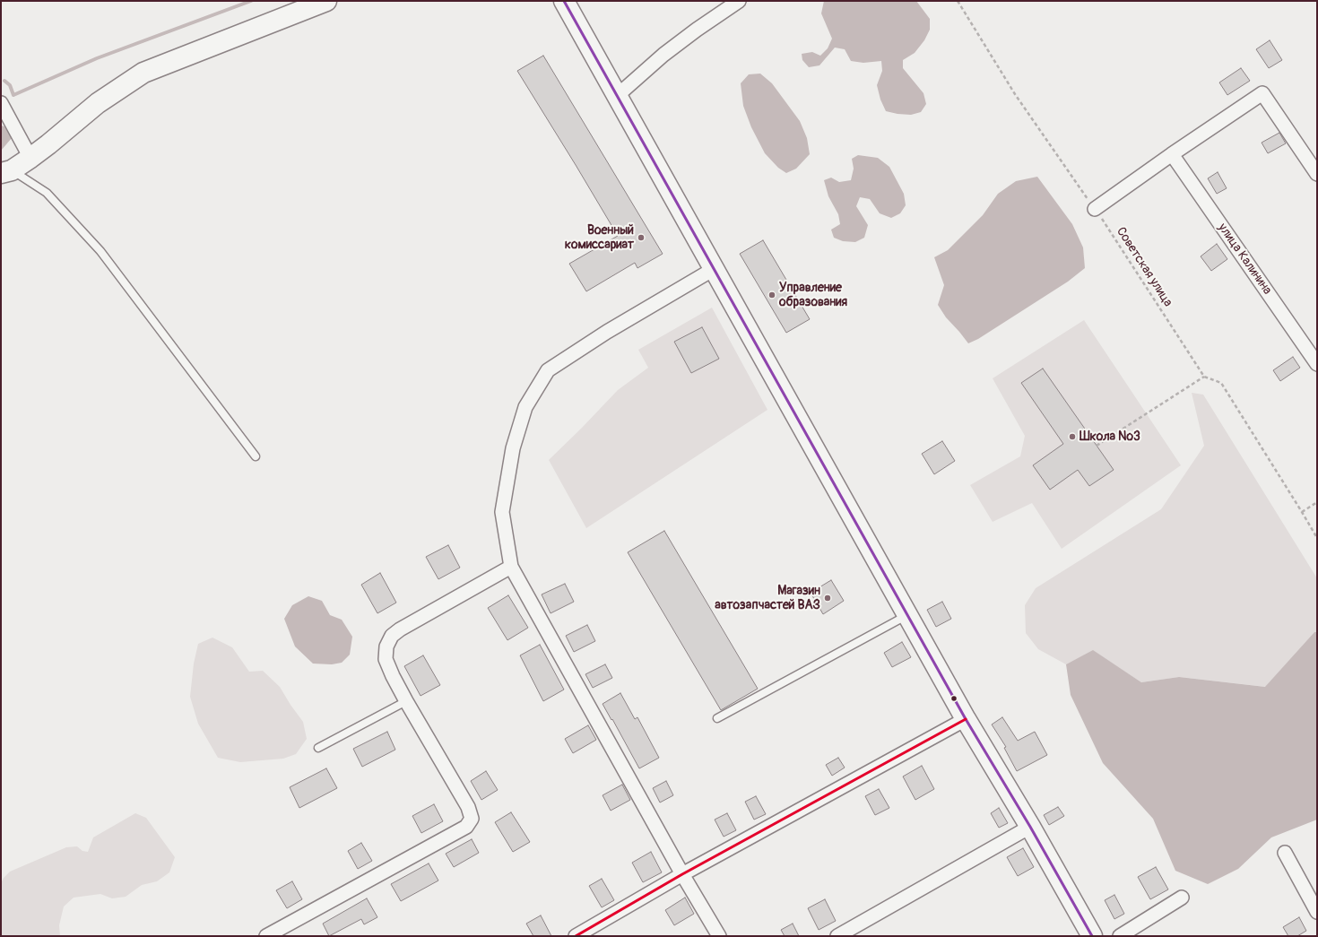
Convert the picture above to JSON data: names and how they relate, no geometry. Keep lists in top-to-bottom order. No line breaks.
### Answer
{"streets":{"street":["улица Калинина"],"path":["Советская улица"]},"places":["Военный комиссариат","Управление образования","Школа №3","Магазин автозапчастей ВАЗ"]}
